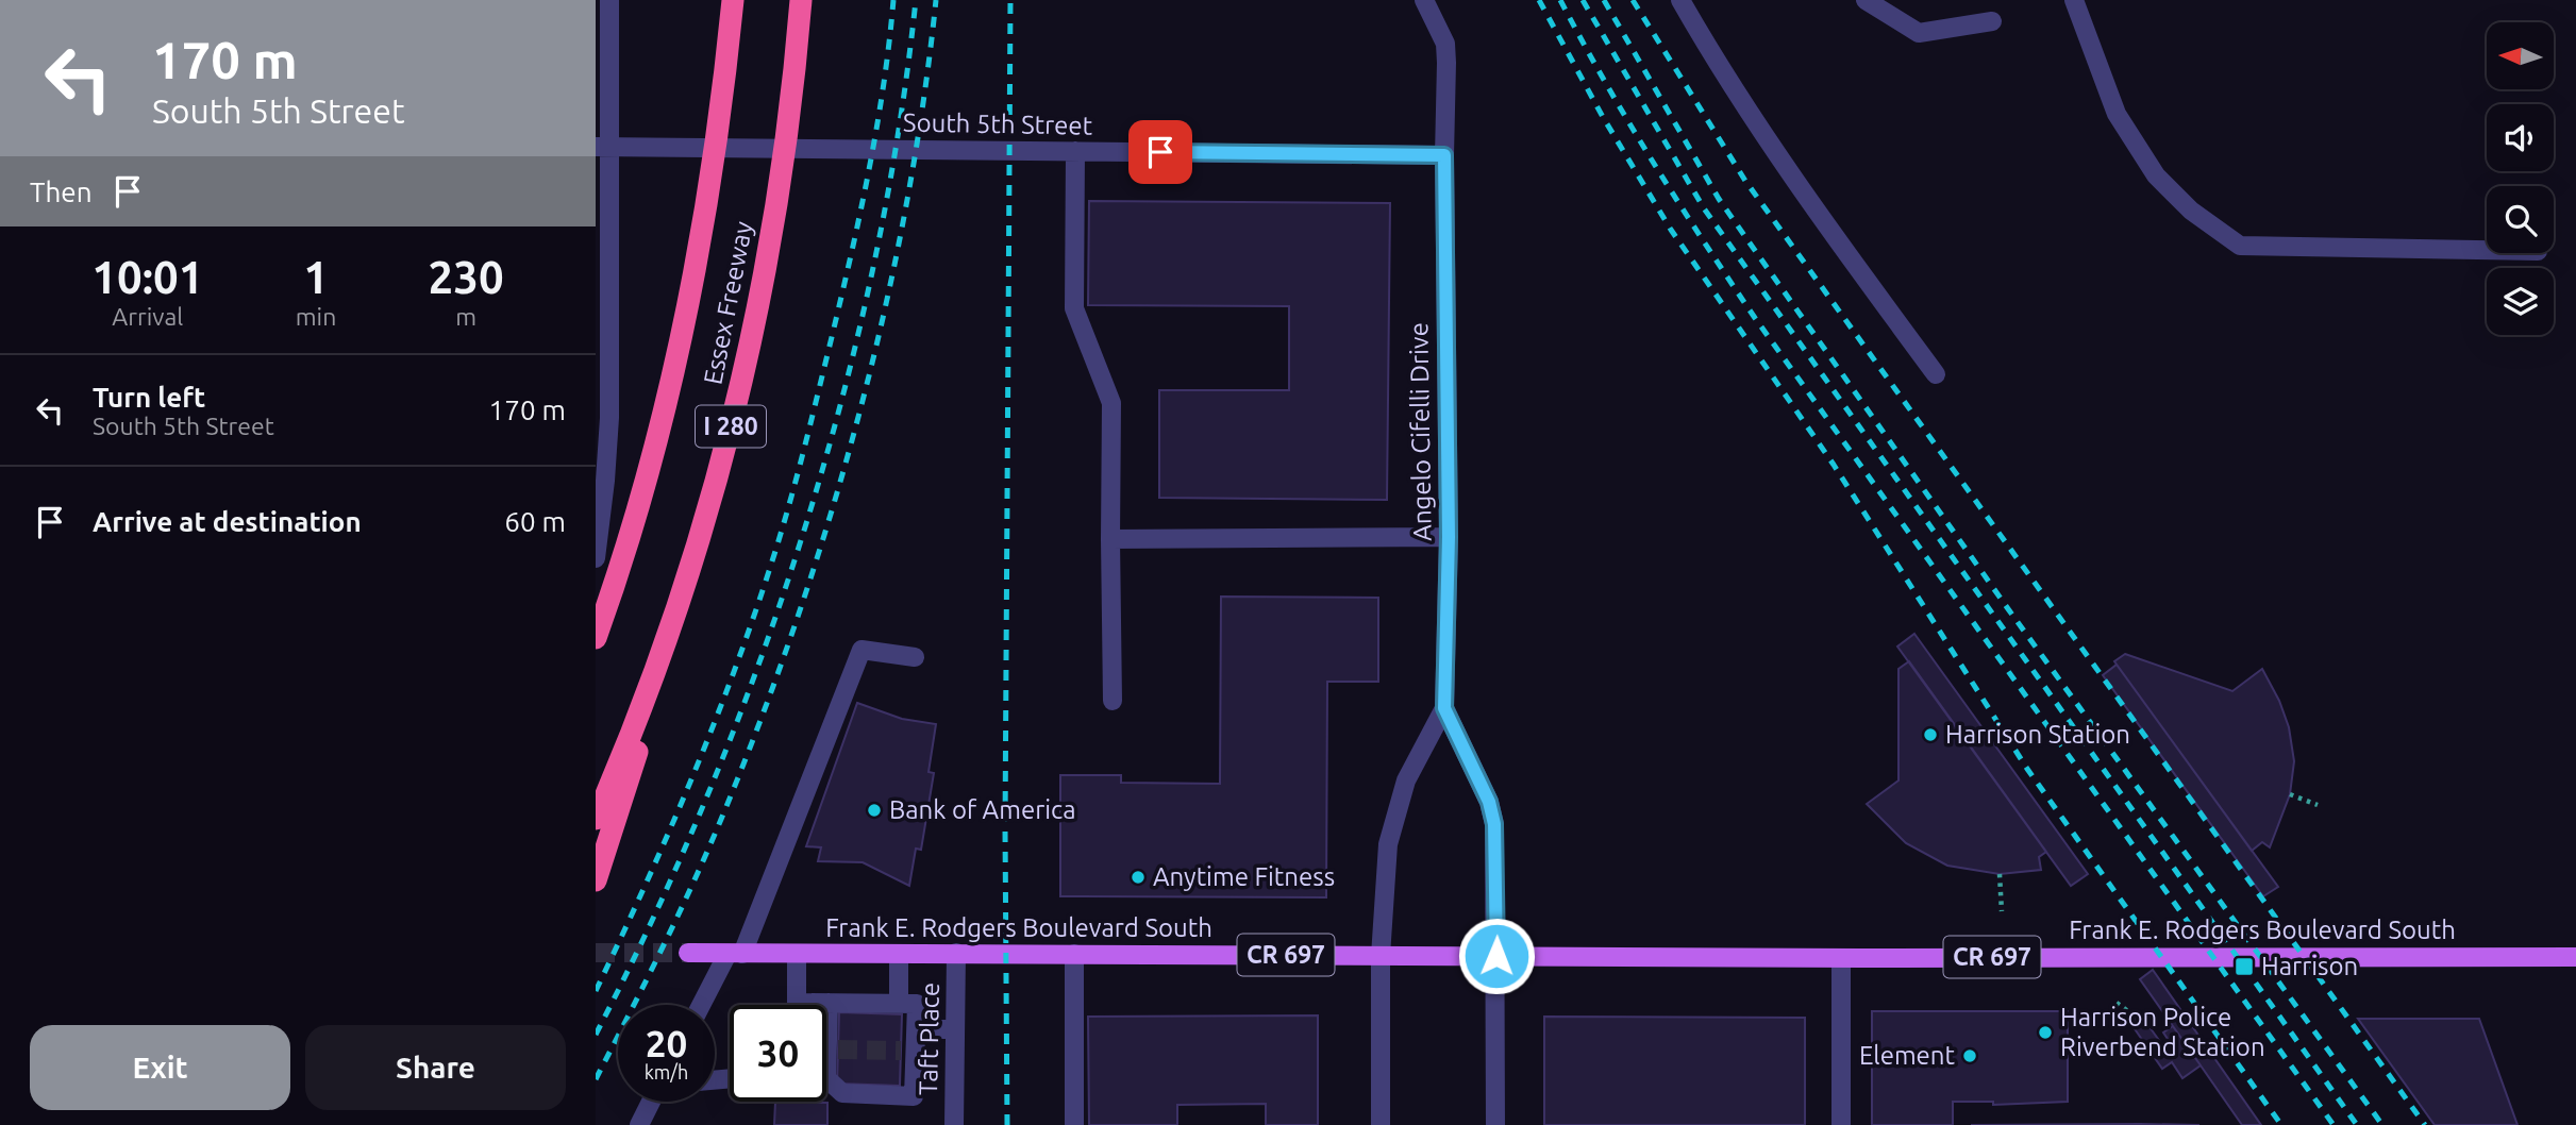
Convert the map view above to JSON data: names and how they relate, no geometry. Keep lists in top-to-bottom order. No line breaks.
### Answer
{"streets":{"highway":["Essex Freeway","I 280"],"main road":["Frank E. Rodgers Boulevard South","CR 697"],"street":["South 5th Street","Angelo Cifelli Drive","Taft Place"]},"crossings":[["South 5th Street","Angelo Cifelli Drive"],["Angelo Cifelli Drive","Frank E. Rodgers Boulevard South"],["Frank E. Rodgers Boulevard South","Taft Place"]],"places":{"other":["Harrison Station","Bank of America","Anytime Fitness","Harrison Police Riverbend Station","Element"],"transit":["Harrison"]},"north":"left","page":{"turn":["170 m","South 5th Street"],"then":"Then","eta":["10:01","Arrival","1","min","230","m"],"list":[{"name":"Turn left","note":"South 5th Street","value":"170 m"},{"name":"Arrive at destination","value":"60 m"}],"speed":"20 km/h","limit":"30","buttons":["Exit","Share"]}}
